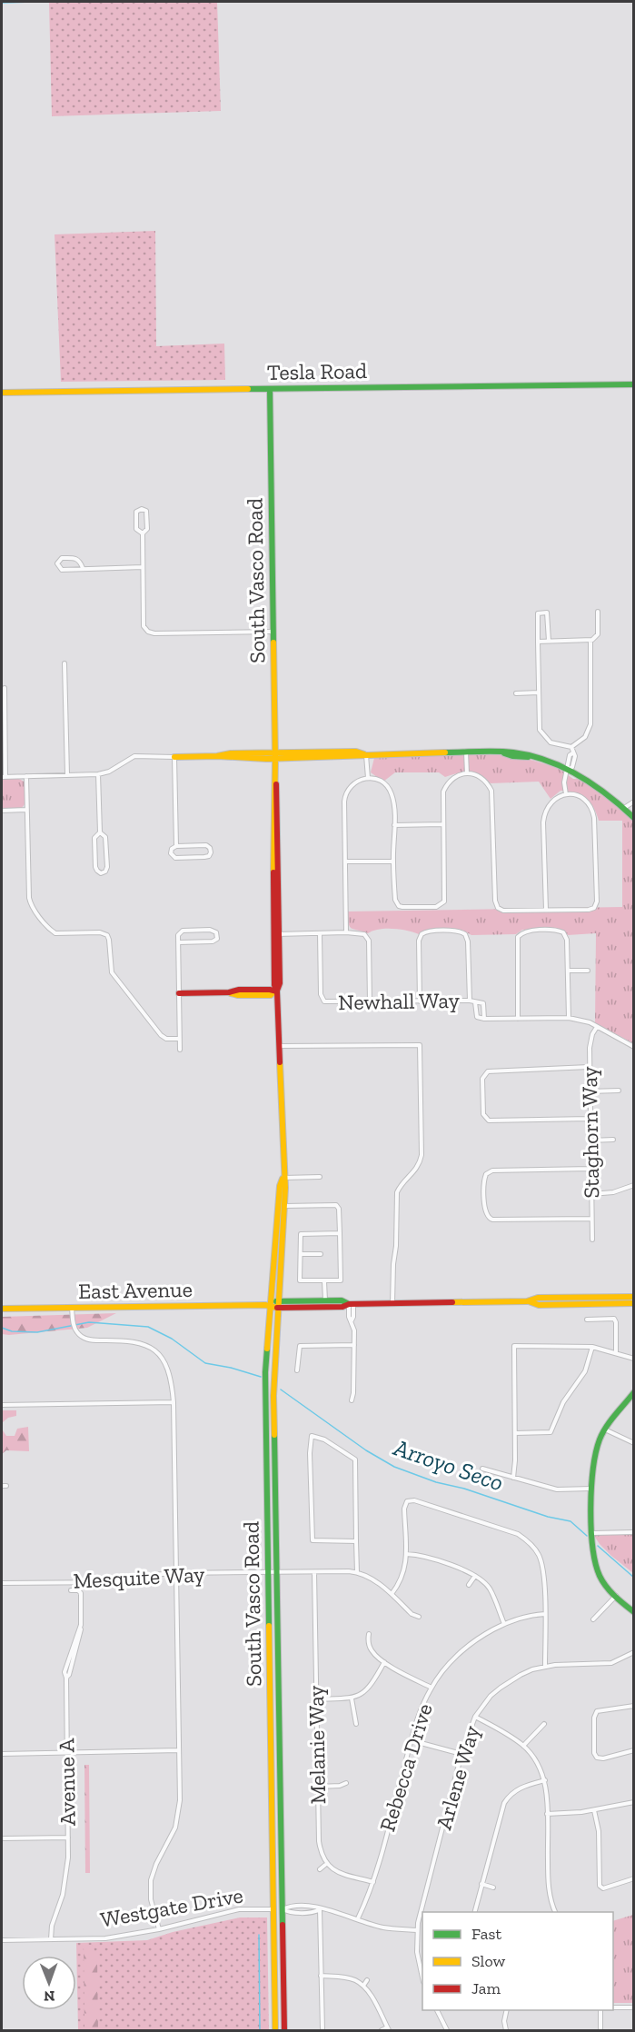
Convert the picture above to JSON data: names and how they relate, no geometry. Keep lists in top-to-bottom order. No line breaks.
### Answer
{"streets":{"main road":["Tesla Road","South Vasco Road","East Avenue","Westgate Drive"],"street":["Newhall Way","Staghorn Way","Mesquite Way","Melanie Way","Rebecca Drive","Arlene Way","Avenue A"]},"crossings":[["Tesla Road","South Vasco Road"],["South Vasco Road","East Avenue"],["South Vasco Road","Mesquite Way"],["South Vasco Road","Westgate Drive"],["Mesquite Way","Melanie Way"],["Avenue A","Westgate Drive"]],"water":["Arroyo Seco"],"legend":["Fast","Slow","Jam"],"north":"bottom"}
